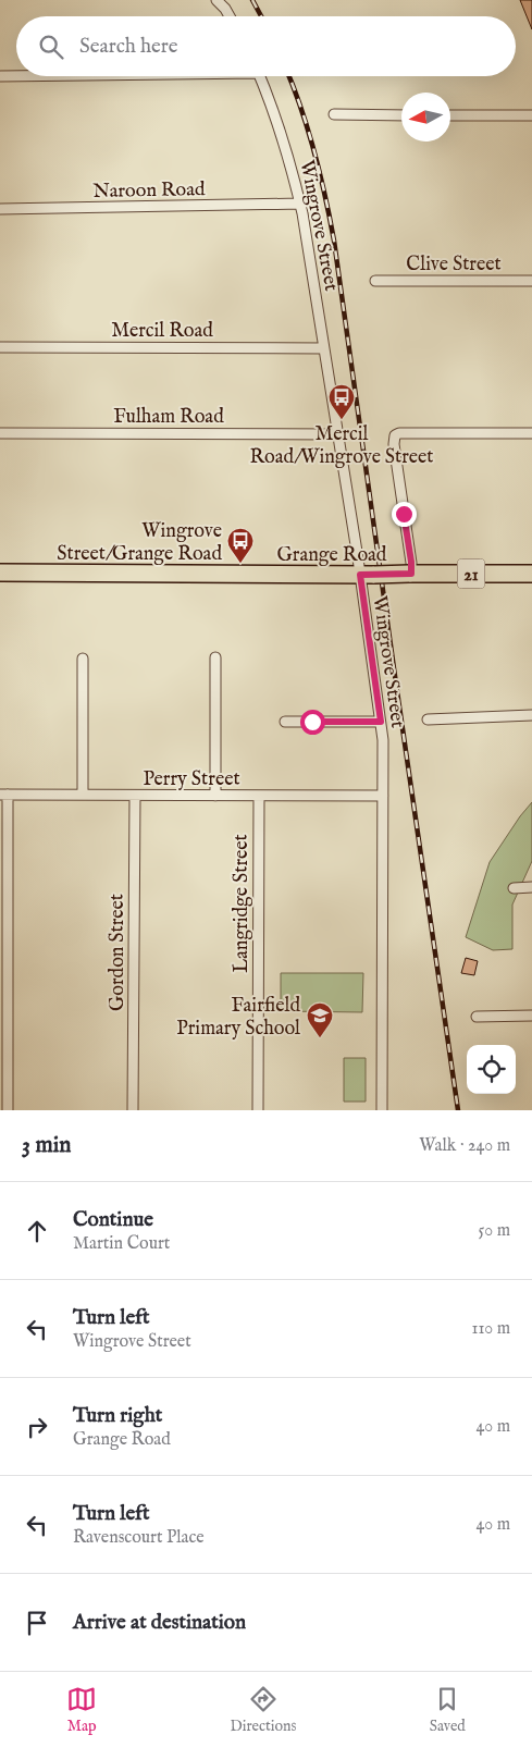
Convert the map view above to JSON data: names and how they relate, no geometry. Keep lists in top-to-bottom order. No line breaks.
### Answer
{"streets":{"main road":["Grange Road","21"],"street":["Naroon Road","Wingrove Street","Clive Street","Mercil Road","Fulham Road","Perry Street","Langridge Street","Gordon Street"]},"crossings":[["Naroon Road","Wingrove Street"],["Wingrove Street","Mercil Road"],["Wingrove Street","Fulham Road"],["Wingrove Street","Grange Road"],["Wingrove Street","Perry Street"],["Perry Street","Langridge Street"],["Perry Street","Gordon Street"]],"places":{"bus stop":["Mercil Road/Wingrove Street","Wingrove Street/Grange Road"],"school or university":["Fairfield Primary School"]},"north":"left","page":{"search":"Search here","heading":["3 min","Walk · 240 m"],"list":[["Continue","Martin Court","50 m"],["Turn left","Wingrove Street","110 m"],["Turn right","Grange Road","40 m"],["Turn left","Ravenscourt Place","40 m"],"Arrive at destination"],"nav":["Map","Directions","Saved"]}}
